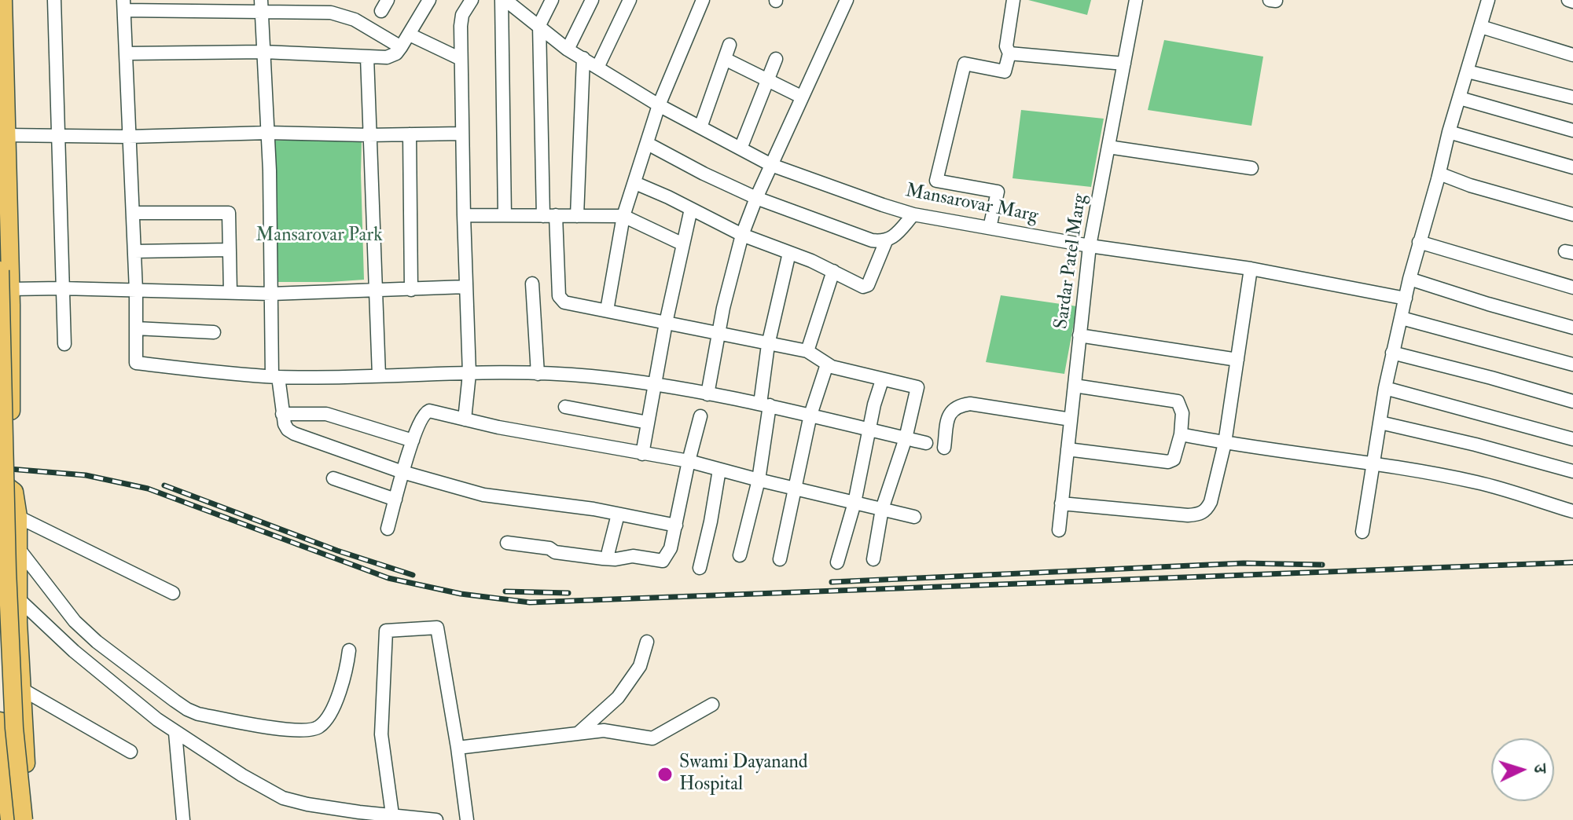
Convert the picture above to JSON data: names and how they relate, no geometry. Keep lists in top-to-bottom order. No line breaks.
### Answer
{"streets":{"street":["Mansarovar Marg","Sardar Patel Marg"]},"crossings":[["Mansarovar Marg","Sardar Patel Marg"]],"parks":["Mansarovar Park"],"places":["Swami Dayanand Hospital"],"north":"right"}
